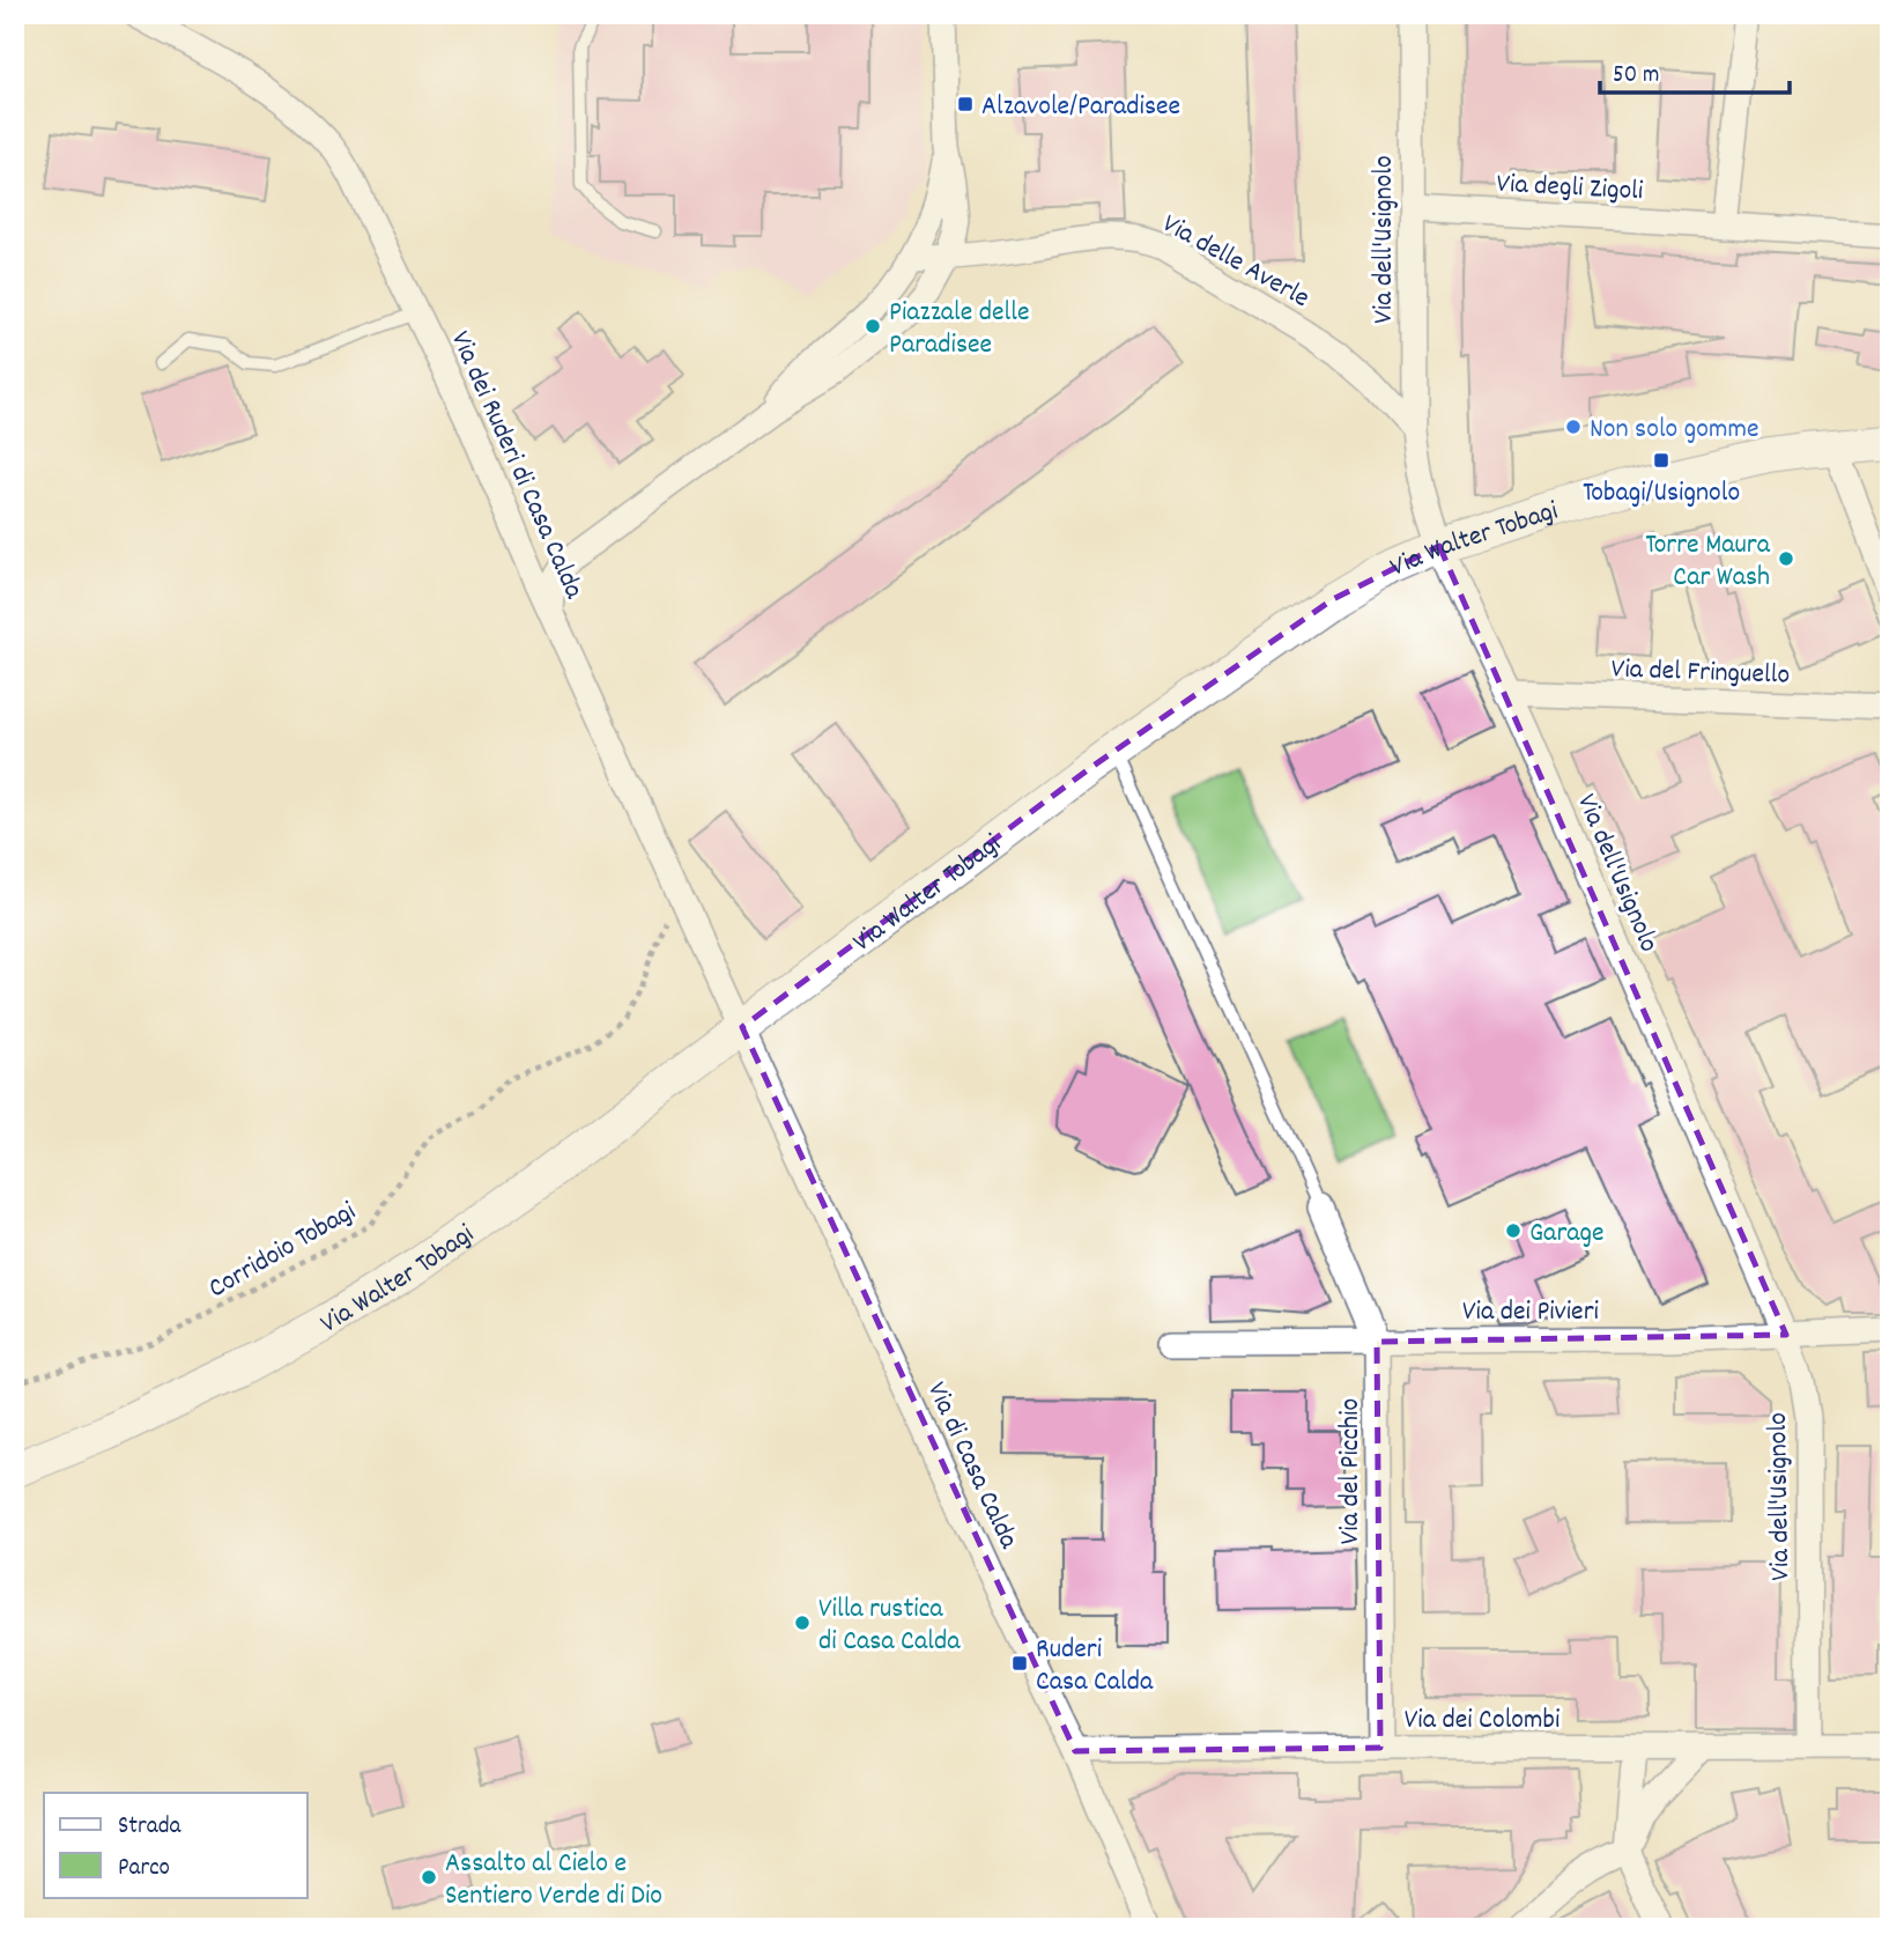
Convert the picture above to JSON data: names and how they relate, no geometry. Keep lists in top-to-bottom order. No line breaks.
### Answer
{"streets":{"street":["Via degli Zigoli","Via dell'Usignolo","Via delle Averle","Via dei Ruderi di Casa Calda","Via Walter Tobagi","Via del Fringuello","Via dei Pivieri","Via di Casa Calda","Via del Picchio","Via dei Colombi"],"path":["Corridoio Tobagi"]},"crossings":[["Via degli Zigoli","Via dell'Usignolo"],["Via dell'Usignolo","Via delle Averle"],["Via dell'Usignolo","Via Walter Tobagi"],["Via dell'Usignolo","Via del Fringuello"],["Via dell'Usignolo","Via dei Pivieri"],["Via dell'Usignolo","Via dei Colombi"],["Via dei Ruderi di Casa Calda","Via Walter Tobagi"],["Via dei Ruderi di Casa Calda","Via di Casa Calda"],["Via Walter Tobagi","Via di Casa Calda"],["Via dei Pivieri","Via del Picchio"],["Via di Casa Calda","Via dei Colombi"],["Via del Picchio","Via dei Colombi"]],"places":{"transit":["Alzavole/Paradisee","Tobagi/Usignolo","Ruderi Casa Calda"],"other":["Piazzale delle Paradisee","Non solo gomme","Torre Maura Car Wash","Garage","Villa rustica di Casa Calda","Assalto al Cielo e Sentiero Verde di Dio"]},"legend":["Strada","Parco"],"scale_bar":"50 m"}
